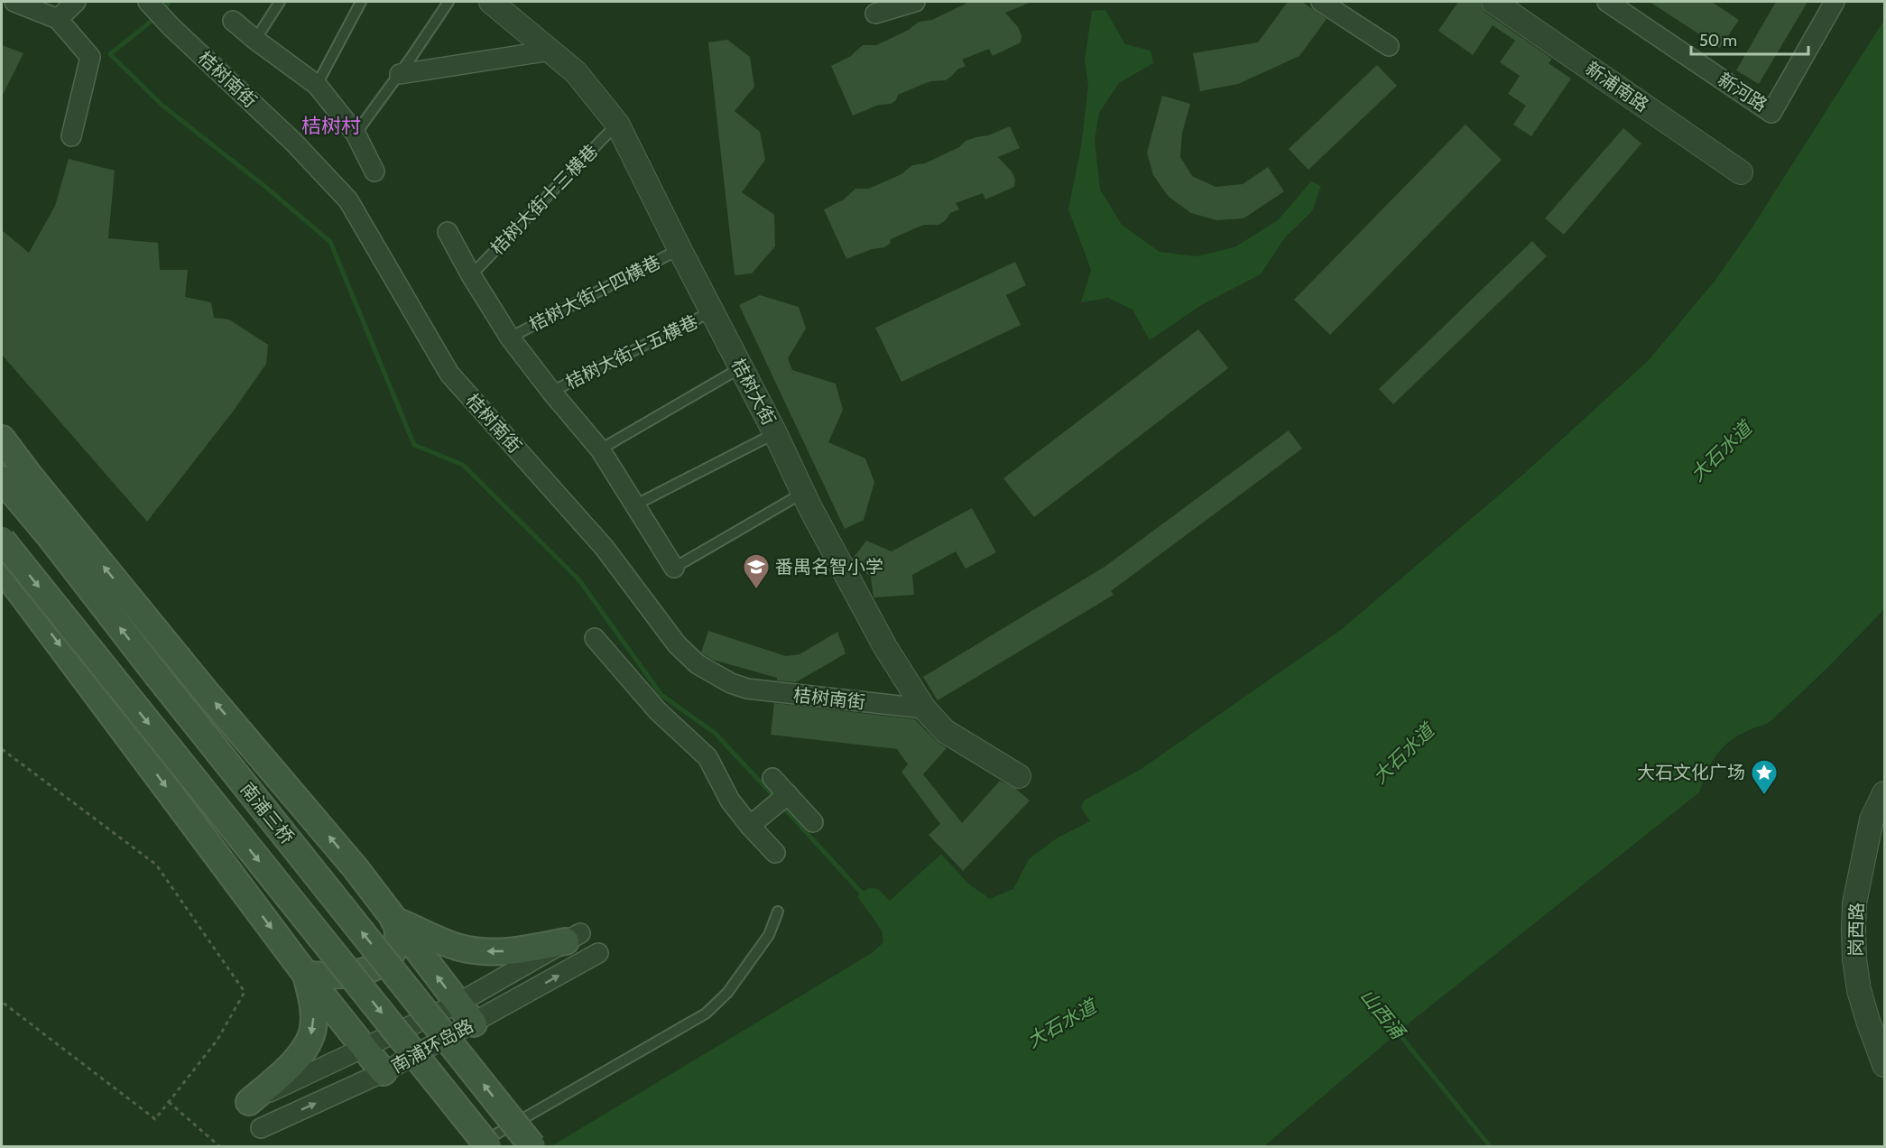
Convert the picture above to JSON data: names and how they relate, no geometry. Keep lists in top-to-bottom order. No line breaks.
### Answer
{"streets":{"main road":["南浦三桥"],"street":["桔树南街","新浦南路","新河路","桔树大街","岗西路","南浦环岛路"],"lane":["桔树大街十三横巷","桔树大街十四横巷","桔树大街十五横巷"]},"crossings":[["桔树南街","桔树大街"],["桔树大街十三横巷","桔树大街"],["桔树大街十四横巷","桔树大街"],["桔树大街十五横巷","桔树大街"]],"districts":["桔树村"],"water":["大石水道","山西涌"],"places":{"school or university":["番禺名智小学"],"place":["大石文化广场"]},"scale_bar":"50 m"}
